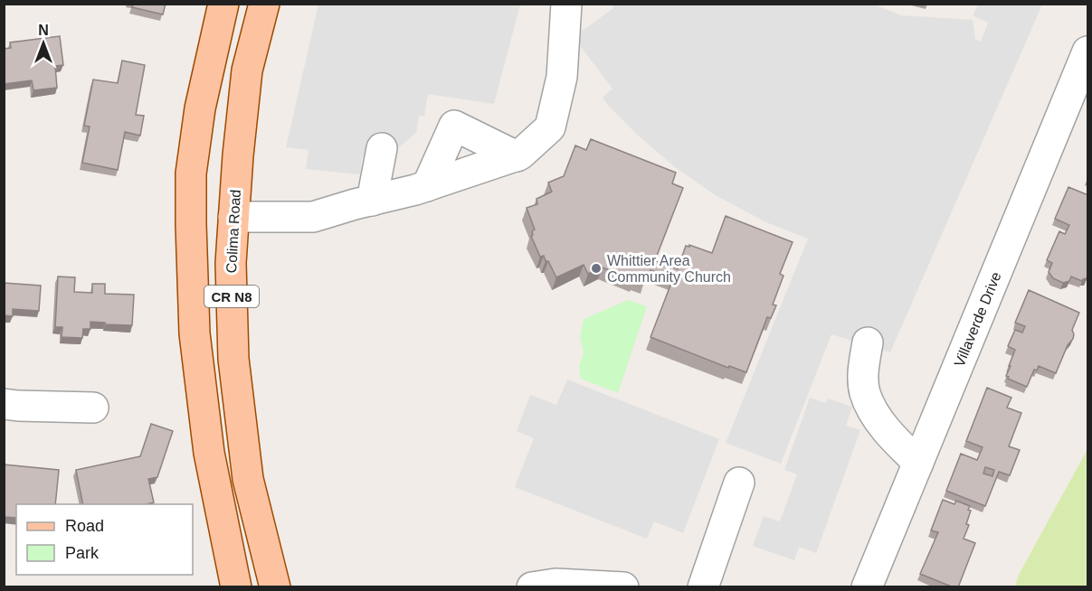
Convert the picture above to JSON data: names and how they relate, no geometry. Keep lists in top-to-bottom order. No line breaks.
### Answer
{"streets":{"main road":["Colima Road","CR N8"],"street":["Villaverde Drive"]},"places":["Whittier Area Community Church"],"legend":["Road","Park"],"north":"top"}
